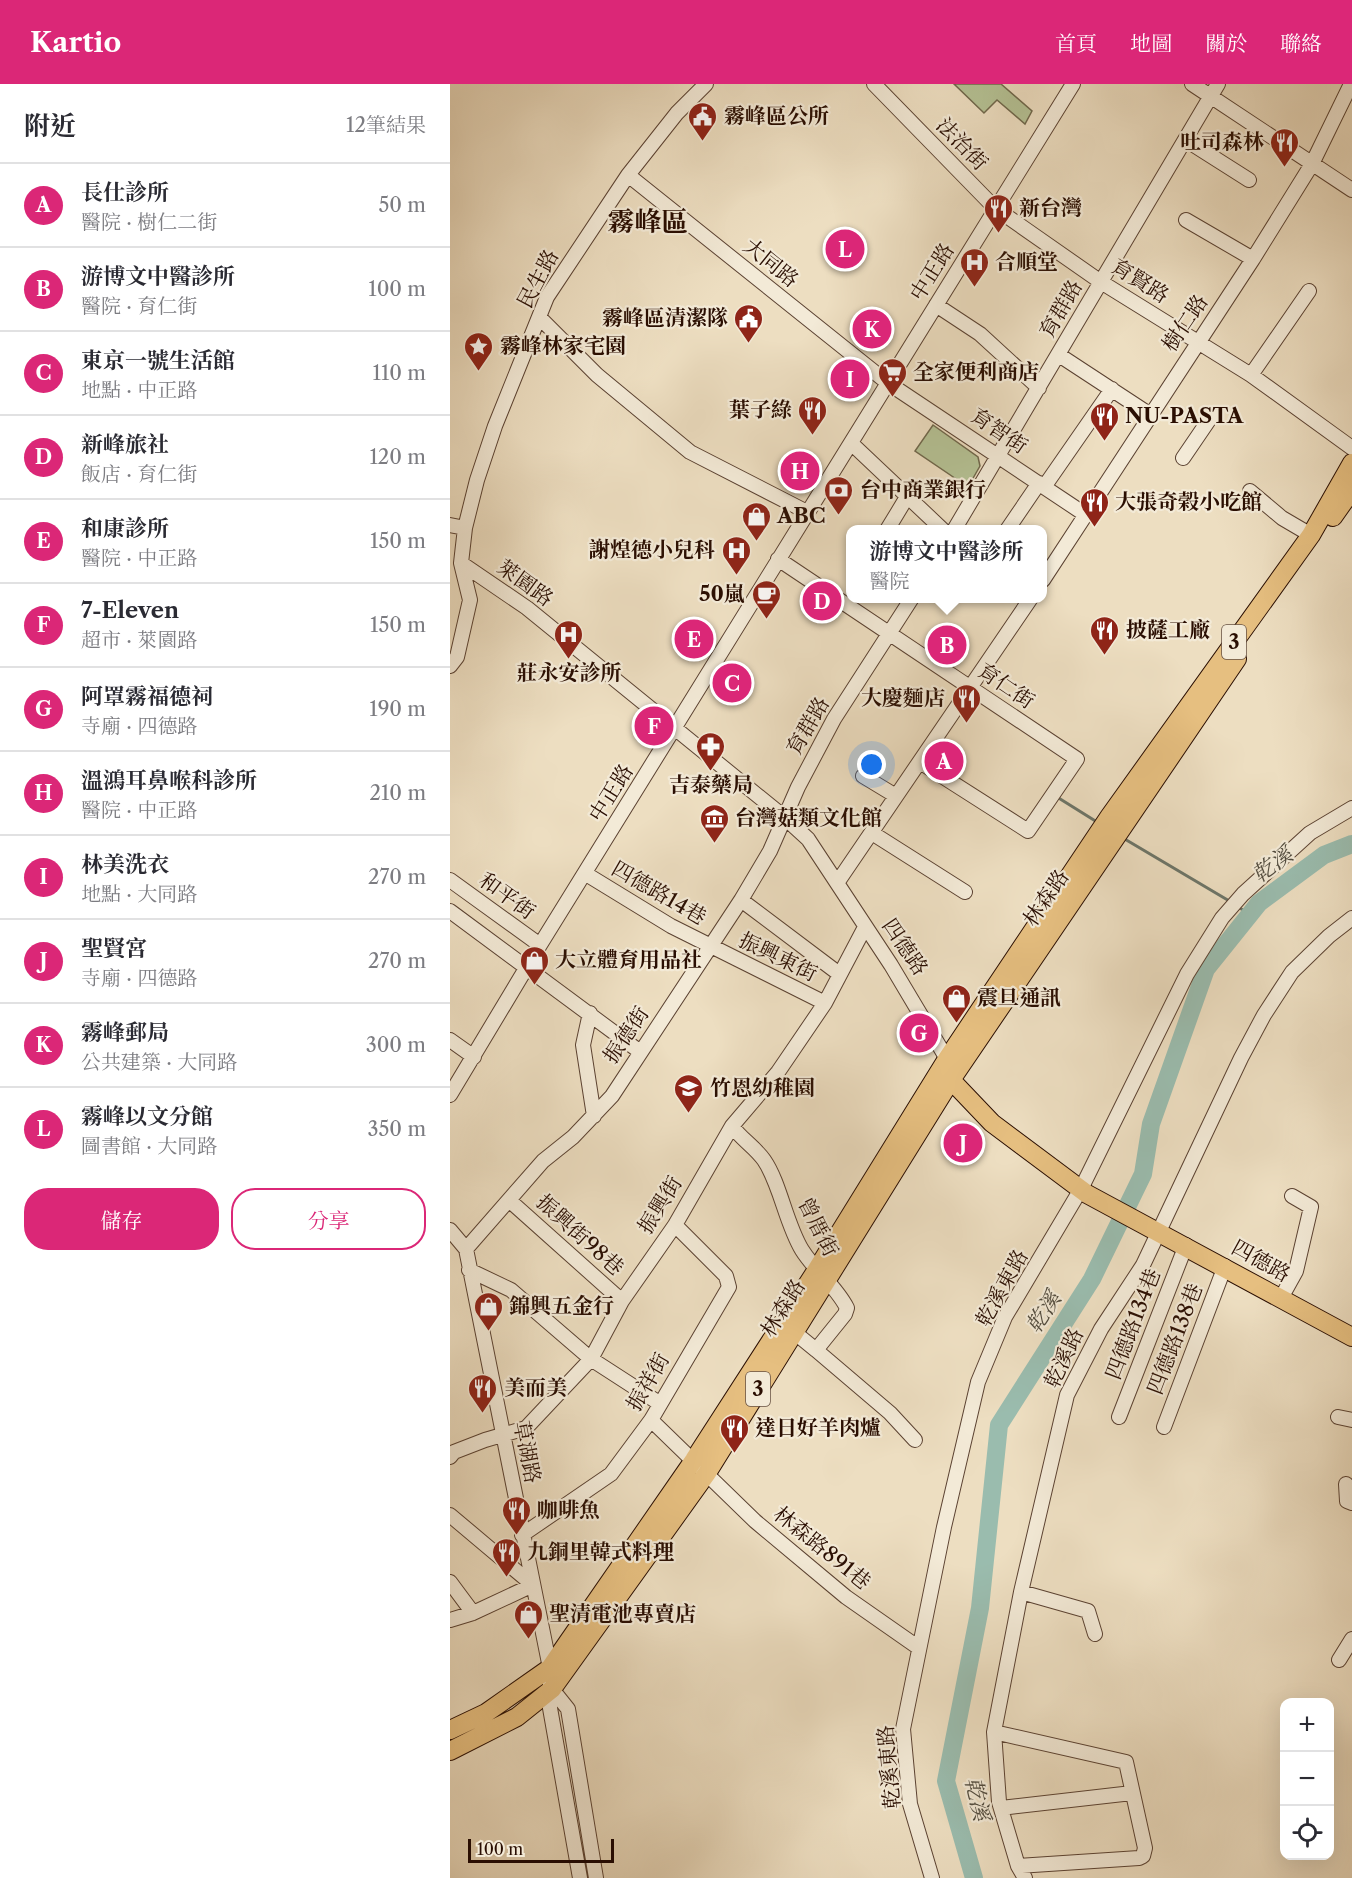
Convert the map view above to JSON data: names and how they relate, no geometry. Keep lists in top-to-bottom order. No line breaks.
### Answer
{"streets":{"main road":["3","林森路","四德路"],"street":["法治街","大同路","中正路","民生路","育賢路","育群路","樹仁路","育智街","萊園路","育仁街","四德路14巷","和平街","振興東街","振德街","振興街","曾厝街","振興街98巷","乾溪東路","四德路134巷","四德路138巷","乾溪路","振祥街","草湖路","林森路891巷"]},"crossings":[["法治街","中正路"],["法治街","育賢路"],["大同路","中正路"],["大同路","民生路"],["大同路","育智街"],["中正路","育賢路"],["中正路","育智街"],["中正路","萊園路"],["中正路","育仁街"],["中正路","四德路14巷"],["中正路","和平街"],["中正路","四德路"],["民生路","萊園路"],["育賢路","育群路"],["育賢路","樹仁路"],["育群路","育智街"],["育群路","育仁街"],["育群路","四德路"],["育群路","振德街"],["樹仁路","育智街"],["萊園路","四德路"],["3","林森路"],["四德路14巷","振興東街"],["四德路14巷","振德街"],["林森路","四德路"],["林森路","曾厝街"],["林森路","草湖路"],["林森路","林森路891巷"],["四德路","振德街"],["四德路","振興街"],["四德路","乾溪東路"],["四德路","四德路134巷"],["四德路","四德路138巷"],["四德路","乾溪路"],["振興東街","振德街"],["振興東街","振興街"],["振德街","振興街98巷"],["振德街","草湖路"],["振興街","曾厝街"],["振興街","振興街98巷"],["振興街","振祥街"],["振興街","草湖路"],["乾溪東路","林森路891巷"],["振祥街","草湖路"],["振祥街","林森路891巷"]],"districts":["霧峰區"],"water":["乾溪"],"places":{"public building":["霧峰區公所","霧峰區清潔隊"],"restaurant":["吐司森林","新台灣","葉子綠","NU-PASTA","大張奇榖小吃館","披薩工廠","大慶麵店","美而美","達日好羊肉爐","咖啡魚","九銅里韓式料理"],"hospital":["合順堂","謝煌德小兒科","莊永安診所"],"place":["霧峰林家宅園"],"supermarket":["全家便利商店"],"bank":["台中商業銀行"],"shop":["ABC","大立體育用品社","震旦通訊","錦興五金行","聖清電池專賣店"],"cafe":["50嵐"],"pharmacy":["吉泰藥局"],"museum":["台灣菇類文化館"],"school or university":["竹恩幼稚園"]},"scale_bar":"100 m","page":{"header":"Kartio","nav":["首頁","地圖","關於","聯絡"],"heading":["附近","12筆結果"],"list":[{"mark":"A","name":"長仕診所","note":"醫院 · 樹仁二街","value":"50 m"},{"mark":"B","name":"游博文中醫診所","note":"醫院 · 育仁街","value":"100 m"},{"mark":"C","name":"東京一號生活館","note":"地點 · 中正路","value":"110 m"},{"mark":"D","name":"新峰旅社","note":"飯店 · 育仁街","value":"120 m"},{"mark":"E","name":"和康診所","note":"醫院 · 中正路","value":"150 m"},{"mark":"F","name":"7-Eleven","note":"超市 · 萊園路","value":"150 m"},{"mark":"G","name":"阿罩霧福德祠","note":"寺廟 · 四德路","value":"190 m"},{"mark":"H","name":"溫鴻耳鼻喉科診所","note":"醫院 · 中正路","value":"210 m"},{"mark":"I","name":"林美洗衣","note":"地點 · 大同路","value":"270 m"},{"mark":"J","name":"聖賢宮","note":"寺廟 · 四德路","value":"270 m"},{"mark":"K","name":"霧峰郵局","note":"公共建築 · 大同路","value":"300 m"},{"mark":"L","name":"霧峰以文分館","note":"圖書館 · 大同路","value":"350 m"}],"pins":["L","K","I","H","D","E","B","C","F","A","G","J"],"popup":["游博文中醫診所","醫院"],"buttons":["儲存","分享"],"map_buttons":["+","−"],"scale":"100 m"}}
